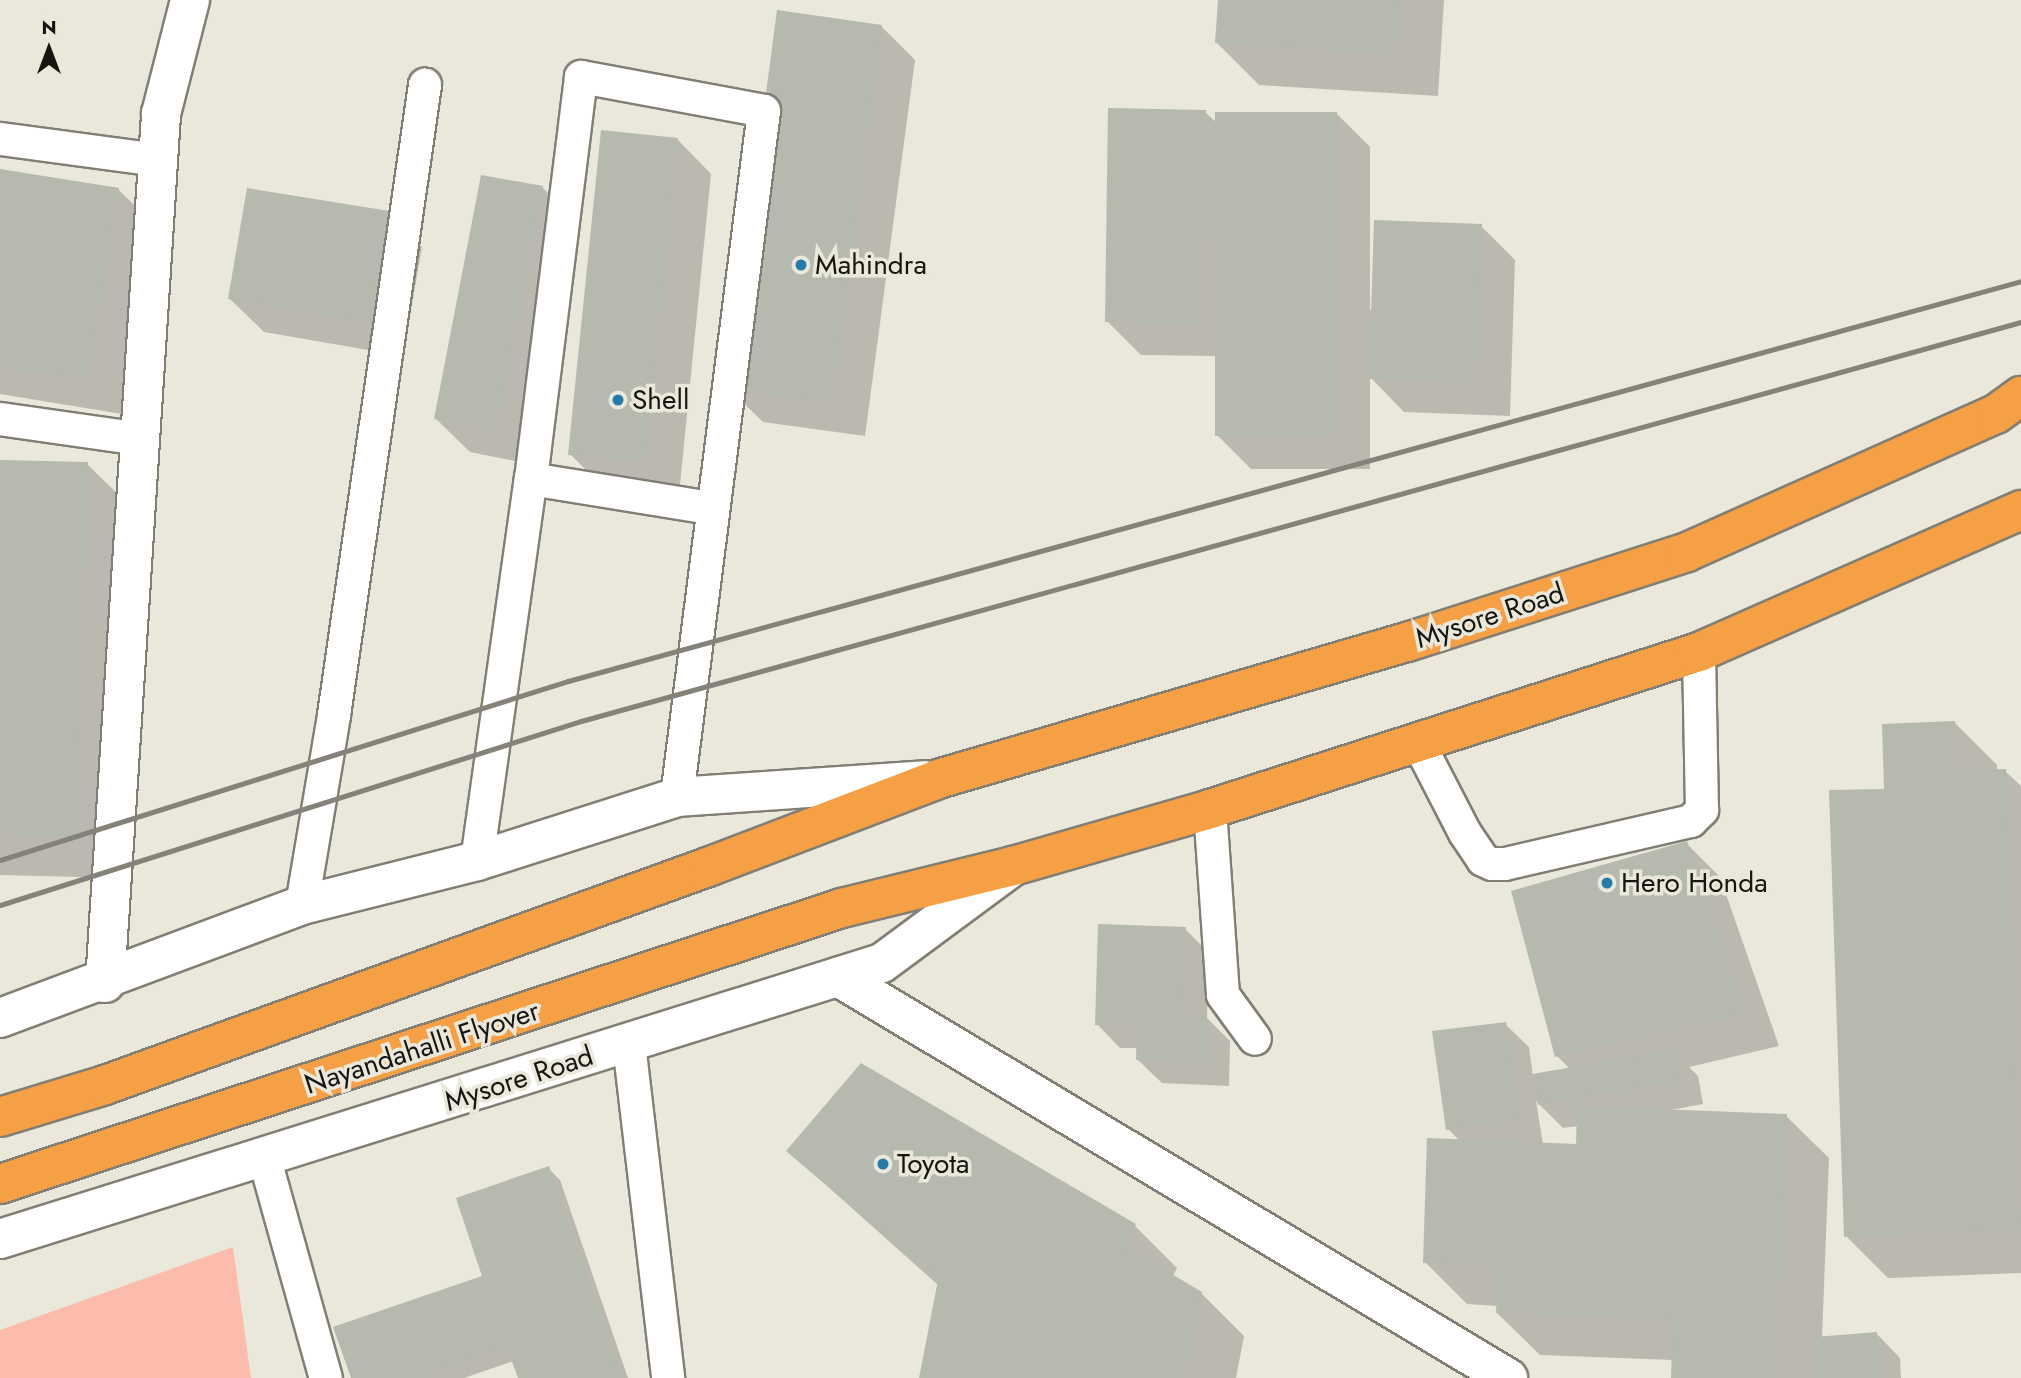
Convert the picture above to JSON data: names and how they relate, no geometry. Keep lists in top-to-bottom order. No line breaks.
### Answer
{"streets":{"highway":["Mysore Road","Nayandahalli Flyover"]},"crossings":[["Mysore Road","Nayandahalli Flyover"]],"places":["Mahindra","Shell","Hero Honda","Toyota"],"north":"top"}
